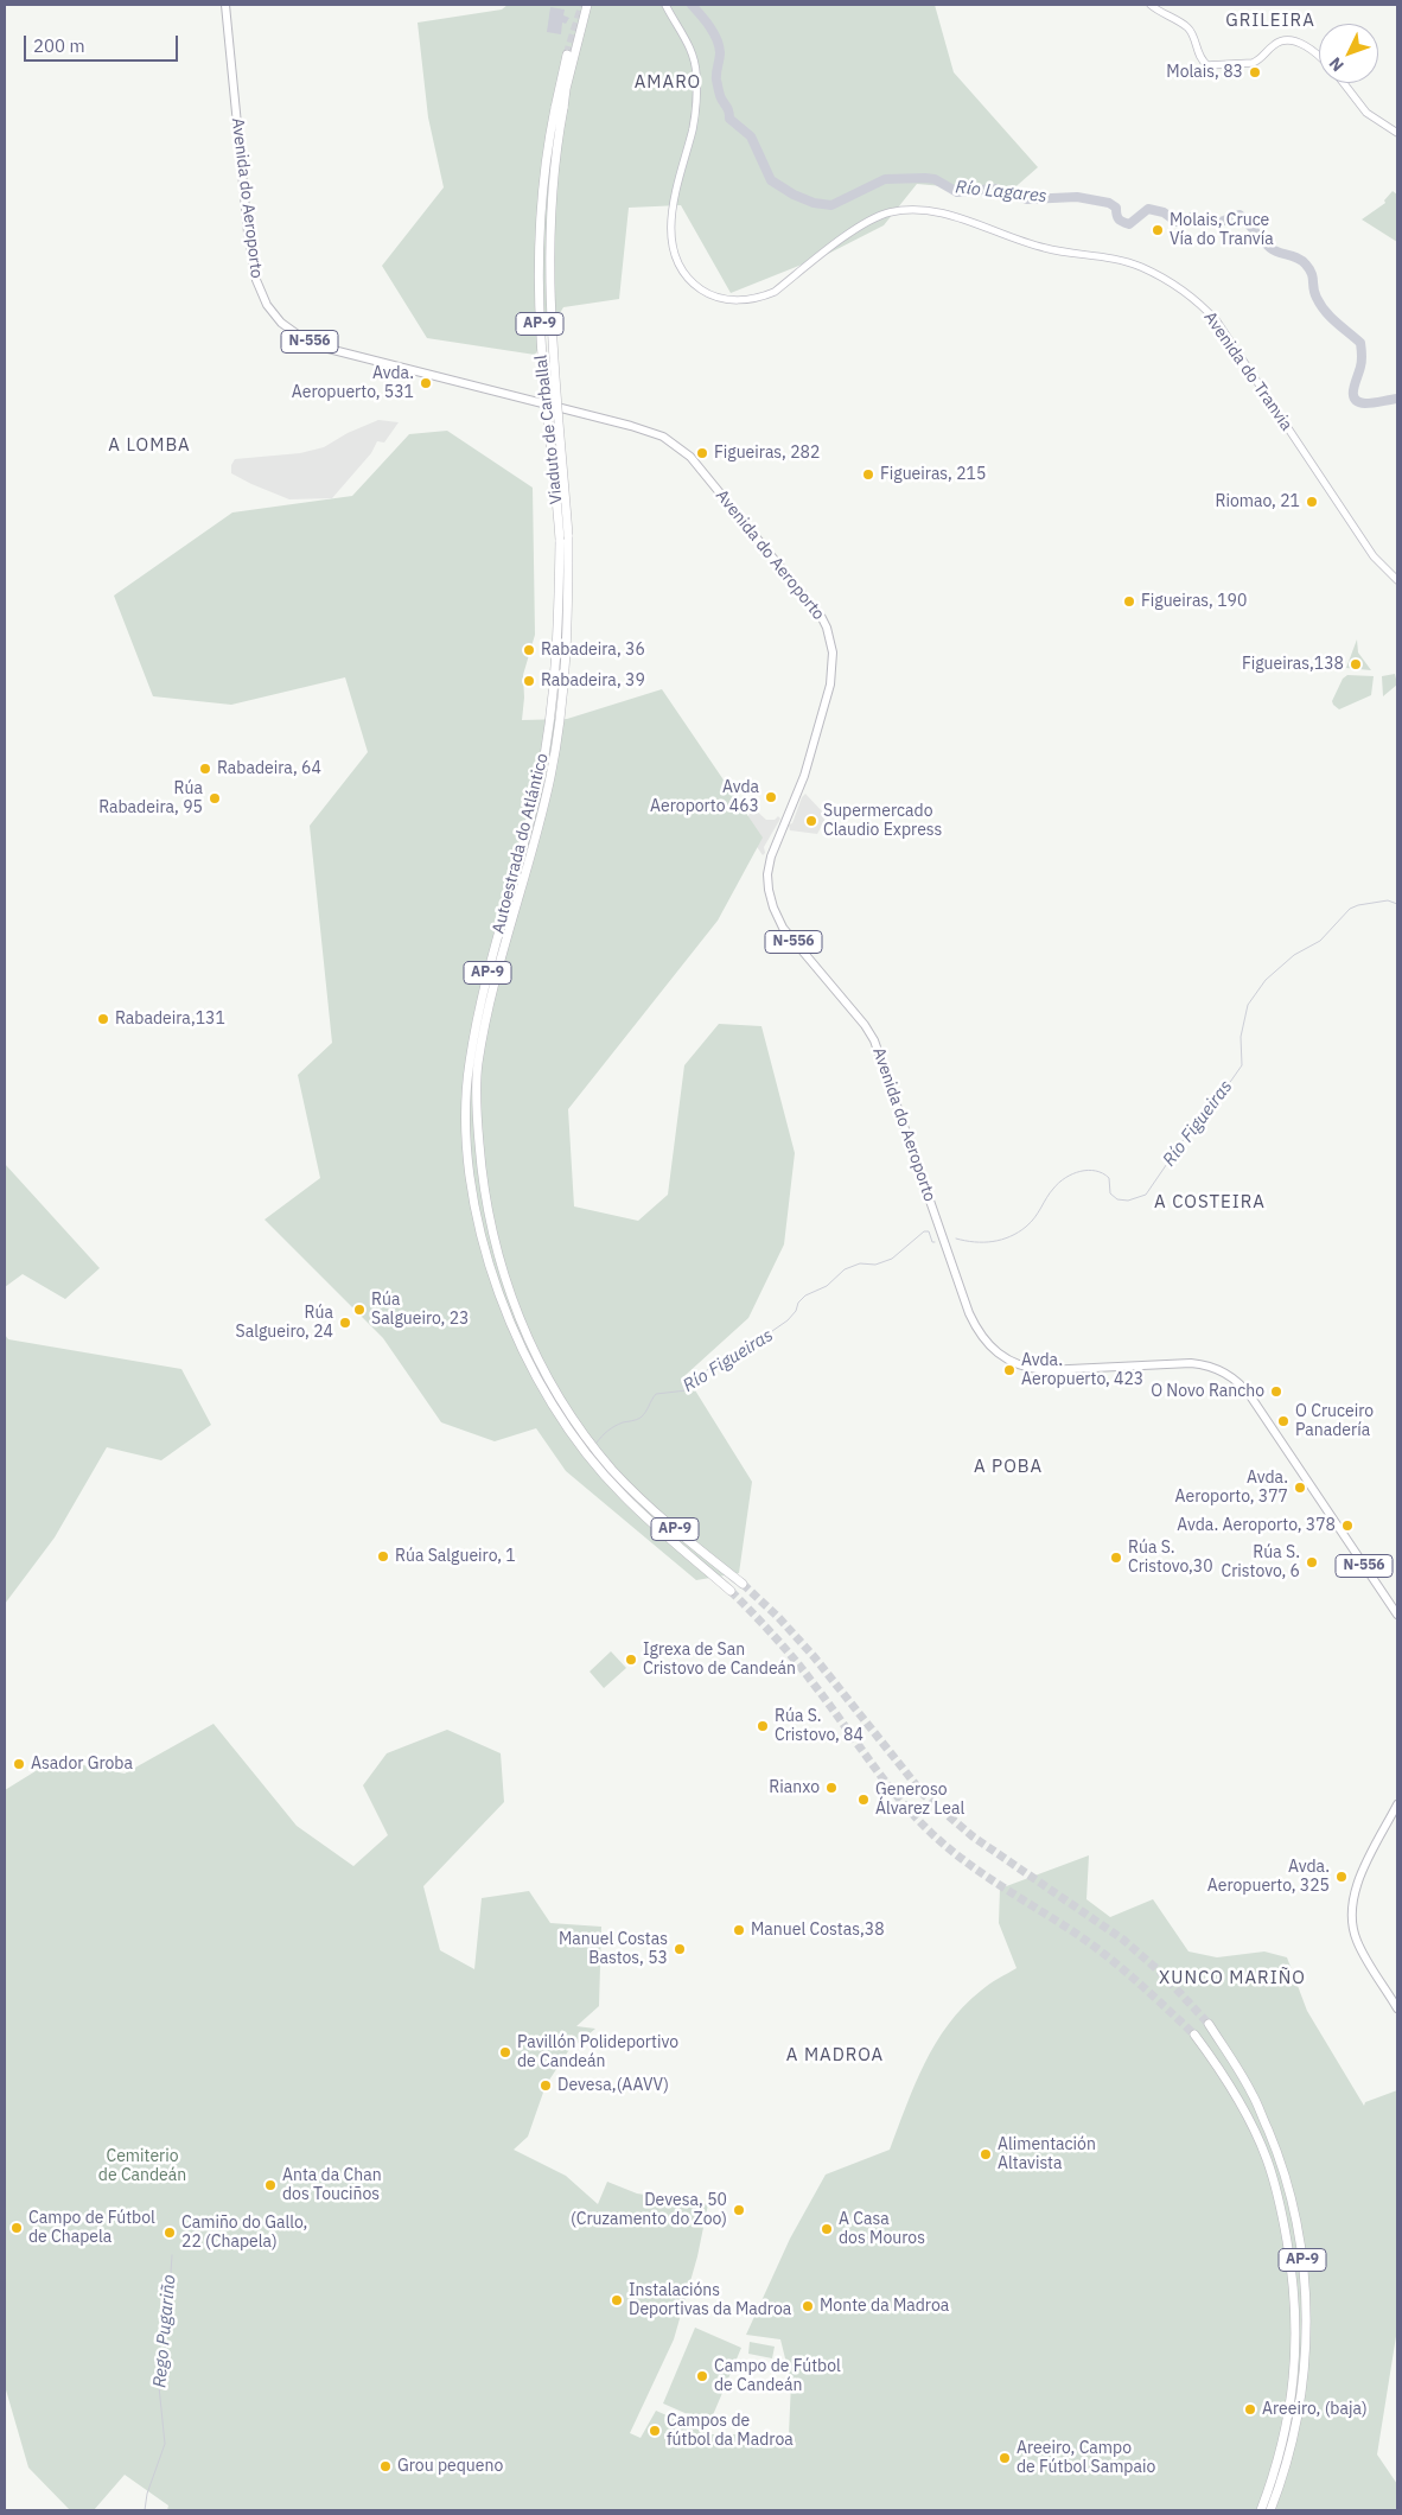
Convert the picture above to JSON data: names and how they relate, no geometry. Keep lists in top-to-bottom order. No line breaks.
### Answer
{"streets":{"highway":["AP-9","Viaduto de Carballal","Autoestrada do Atlántico"],"main road":["Avenida do Aeroporto","N-556","Avenida do Tranvia"]},"crossings":[["AP-9","Viaduto de Carballal"],["Viaduto de Carballal","Autoestrada do Atlántico"]],"districts":["GRILEIRA","AMARO","A LOMBA","A COSTEIRA","A POBA","XUNCO MARIÑO","A MADROA"],"water":["Río Lagares","Río Figueiras","Rego Pugariño"],"parks":["Cemiterio de Candeán"],"places":["Molais, 83","Molais, Cruce Vía do Tranvía","Avda. Aeropuerto, 531","Figueiras, 282","Figueiras, 215","Riomao, 21","Figueiras, 190","Rabadeira, 36","Figueiras,138","Rabadeira, 39","Rabadeira, 64","Avda Aeroporto 463","Rúa Rabadeira, 95","Supermercado Claudio Express","Rabadeira,131","Rúa Salgueiro, 23","Rúa Salgueiro, 24","Avda. Aeropuerto, 423","O Novo Rancho","O Cruceiro Panadería","Avda. Aeroporto, 377","Avda. Aeroporto, 378","Rúa Salgueiro, 1","Rúa S. Cristovo,30","Rúa S. Cristovo, 6","Igrexa de San Cristovo de Candeán","Rúa S. Cristovo, 84","Asador Groba","Rianxo","Generoso Álvarez Leal","Avda. Aeropuerto, 325","Manuel Costas,38","Manuel Costas Bastos, 53","Pavillón Polideportivo de Candeán","Devesa,(AAVV)","Alimentación Altavista","Anta da Chan dos Touciños","Devesa, 50 (Cruzamento do Zoo)","Campo de Fútbol de Chapela","A Casa dos Mouros","Camiño do Gallo, 22 (Chapela)","Instalacións Deportivas da Madroa","Monte da Madroa","Campo de Fútbol de Candeán","Areeiro, (baja)","Campos de fútbol da Madroa","Areeiro, Campo de Fútbol Sampaio","Grou pequeno"],"scale_bar":"200 m","north":"bottom left"}
